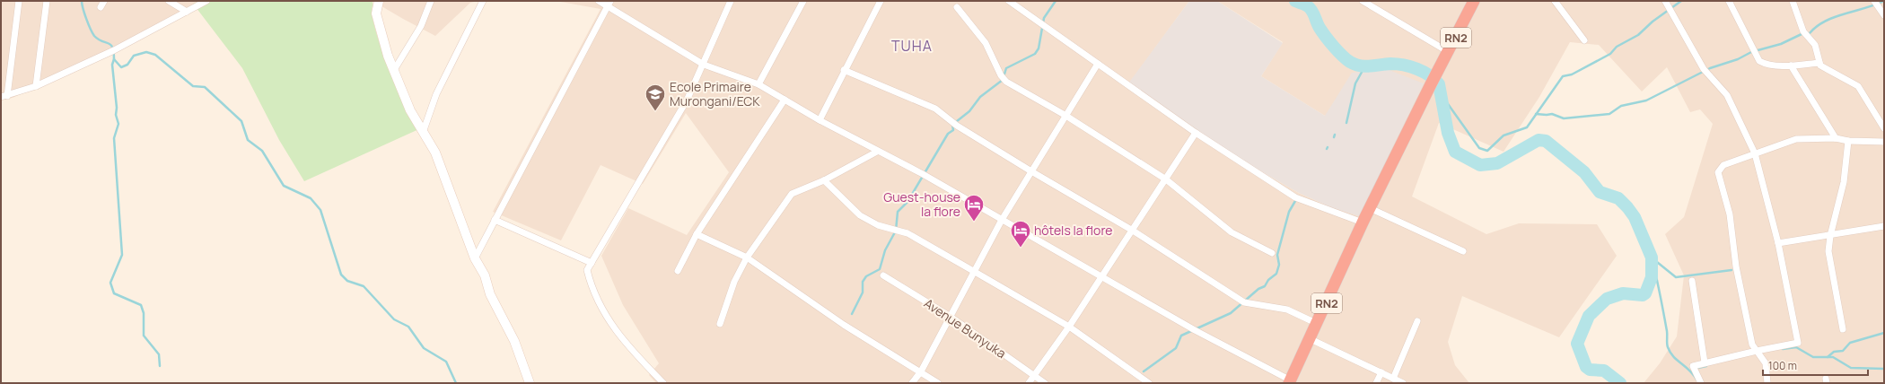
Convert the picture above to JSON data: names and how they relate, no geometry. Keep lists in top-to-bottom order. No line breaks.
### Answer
{"streets":{"highway":["RN2"],"street":["Avenue Bunyuka"]},"districts":["TUHA"],"places":{"school or university":["Ecole Primaire Murongani/ECK"],"hotel":["Guest-house la flore","hôtels la flore"]},"scale_bar":"100 m"}
